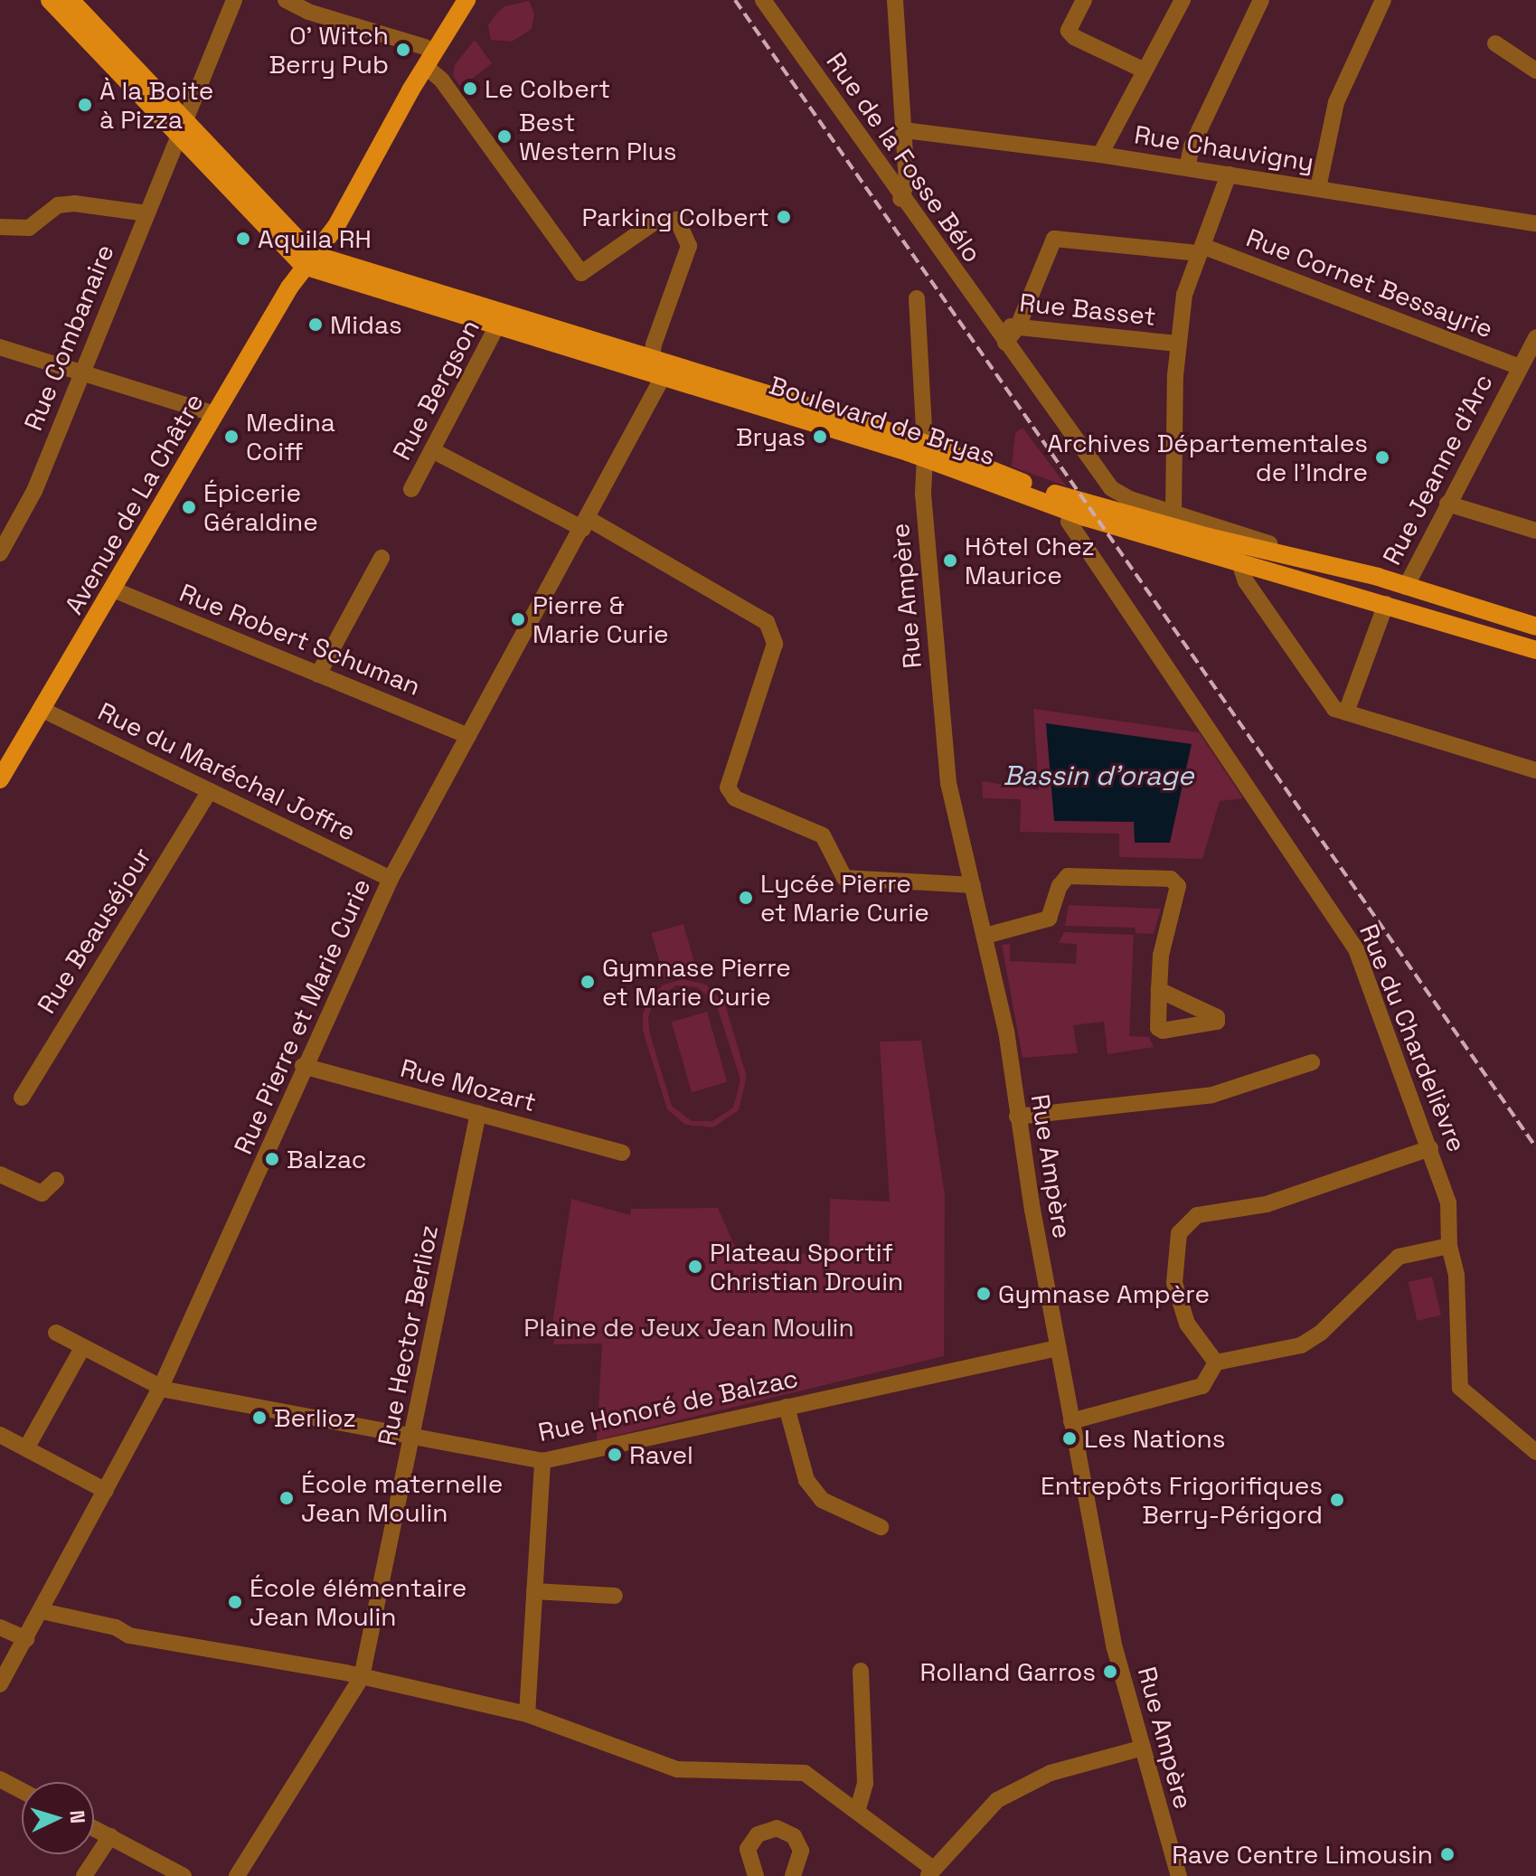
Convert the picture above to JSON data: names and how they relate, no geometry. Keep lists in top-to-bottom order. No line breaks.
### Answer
{"streets":{"main road":["Boulevard de Bryas","Avenue de La Châtre"],"street":["Rue Chauvigny","Rue de la Fosse Bélo","Rue Cornet Bessayrie","Rue Basset","Rue Combanaire","Rue Bergson","Rue Jeanne d'Arc","Rue Ampère","Rue Robert Schuman","Rue du Maréchal Joffre","Rue Beauséjour","Rue Pierre et Marie Curie","Rue du Chardelièvre","Rue Mozart","Rue Hector Berlioz","Rue Honoré de Balzac"]},"crossings":[["Rue de la Fosse Bélo","Rue Basset"],["Rue Cornet Bessayrie","Rue Basset"],["Rue Cornet Bessayrie","Rue Jeanne d'Arc"],["Rue Bergson","Boulevard de Bryas"],["Boulevard de Bryas","Avenue de La Châtre"],["Boulevard de Bryas","Rue Ampère"],["Boulevard de Bryas","Rue Pierre et Marie Curie"],["Boulevard de Bryas","Rue du Chardelièvre"],["Avenue de La Châtre","Rue Robert Schuman"],["Avenue de La Châtre","Rue du Maréchal Joffre"],["Rue Ampère","Rue Honoré de Balzac"],["Rue Robert Schuman","Rue Pierre et Marie Curie"],["Rue du Maréchal Joffre","Rue Beauséjour"],["Rue du Maréchal Joffre","Rue Pierre et Marie Curie"],["Rue Pierre et Marie Curie","Rue Mozart"],["Rue Pierre et Marie Curie","Rue Honoré de Balzac"],["Rue Mozart","Rue Hector Berlioz"],["Rue Hector Berlioz","Rue Honoré de Balzac"]],"water":["Bassin d'orage"],"parks":["Plaine de Jeux Jean Moulin"],"places":["O' Witch Berry Pub","Le Colbert","À la Boite à Pizza","Best Western Plus","Parking Colbert","Aquila RH","Midas","Medina Coiff","Bryas","Archives Départementales de l'Indre","Épicerie Géraldine","Hôtel Chez Maurice","Pierre & Marie Curie","Lycée Pierre et Marie Curie","Gymnase Pierre et Marie Curie","Balzac","Plateau Sportif Christian Drouin","Gymnase Ampère","Berlioz","Les Nations","Ravel","École maternelle Jean Moulin","Entrepôts Frigorifiques Berry-Périgord","École élémentaire Jean Moulin","Rolland Garros","Rave Centre Limousin"],"north":"right"}
